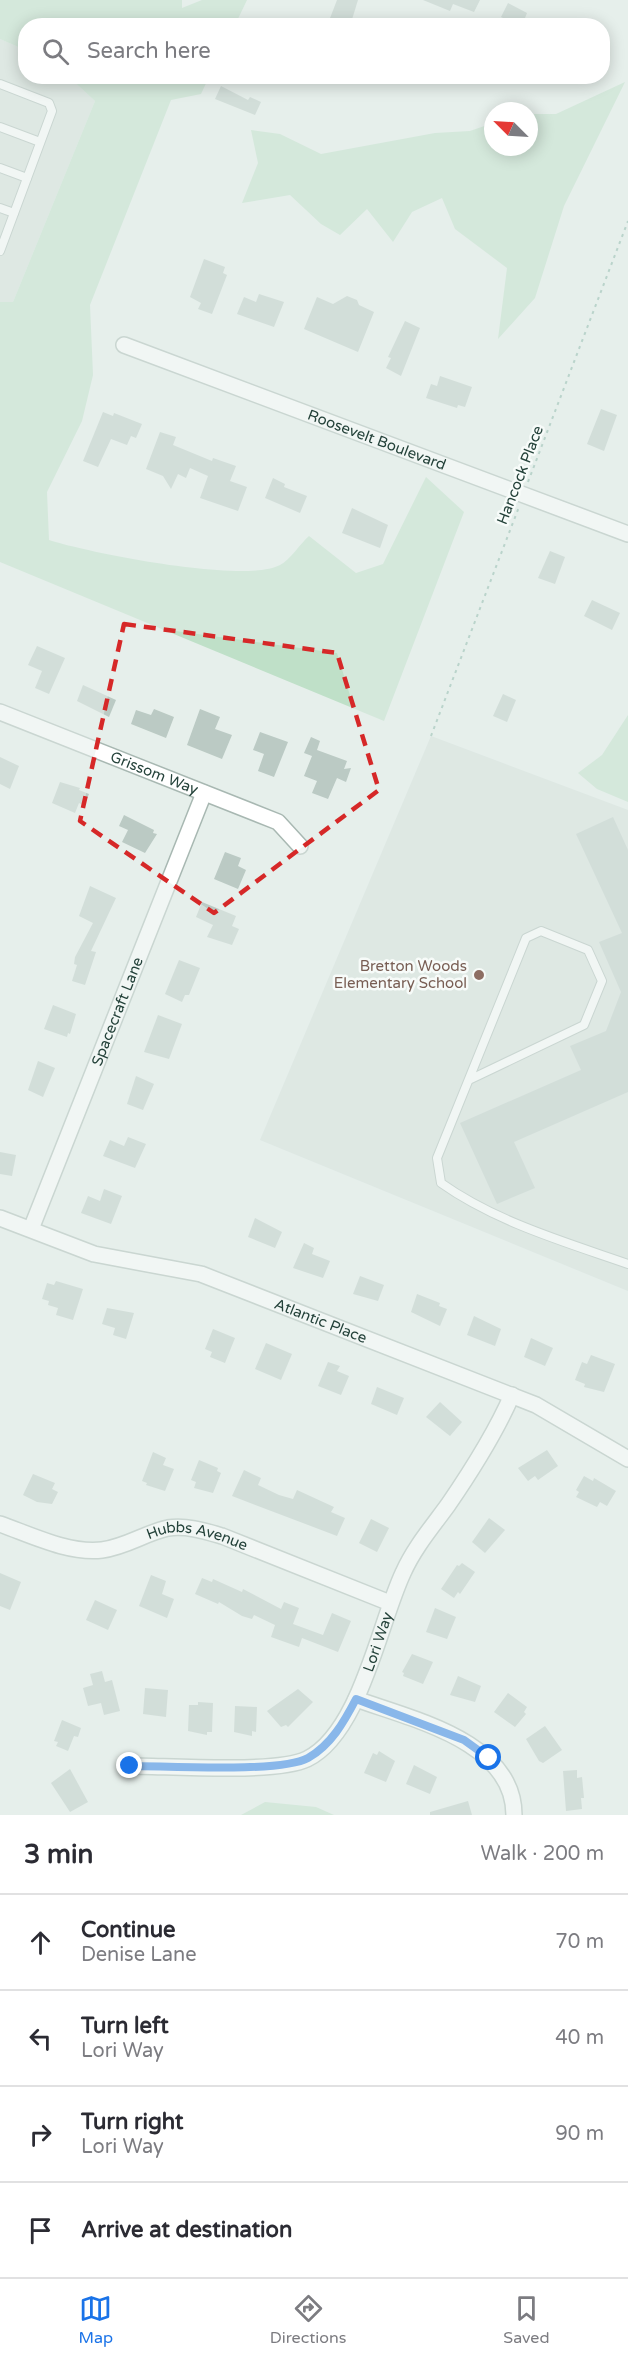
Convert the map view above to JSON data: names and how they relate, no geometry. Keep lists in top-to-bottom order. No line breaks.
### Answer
{"streets":{"street":["Roosevelt Boulevard","Grissom Way","Spacecraft Lane","Atlantic Place","Hubbs Avenue","Lori Way"],"path":["Hancock Place"]},"crossings":[["Roosevelt Boulevard","Hancock Place"],["Grissom Way","Spacecraft Lane"],["Spacecraft Lane","Atlantic Place"],["Atlantic Place","Lori Way"],["Hubbs Avenue","Lori Way"]],"places":["Bretton Woods Elementary School"],"north":"top left","page":{"search":"Search here","heading":["3 min","Walk · 200 m"],"list":[["Continue","Denise Lane","70 m"],["Turn left","Lori Way","40 m"],["Turn right","Lori Way","90 m"],"Arrive at destination"],"nav":["Map","Directions","Saved"]}}
